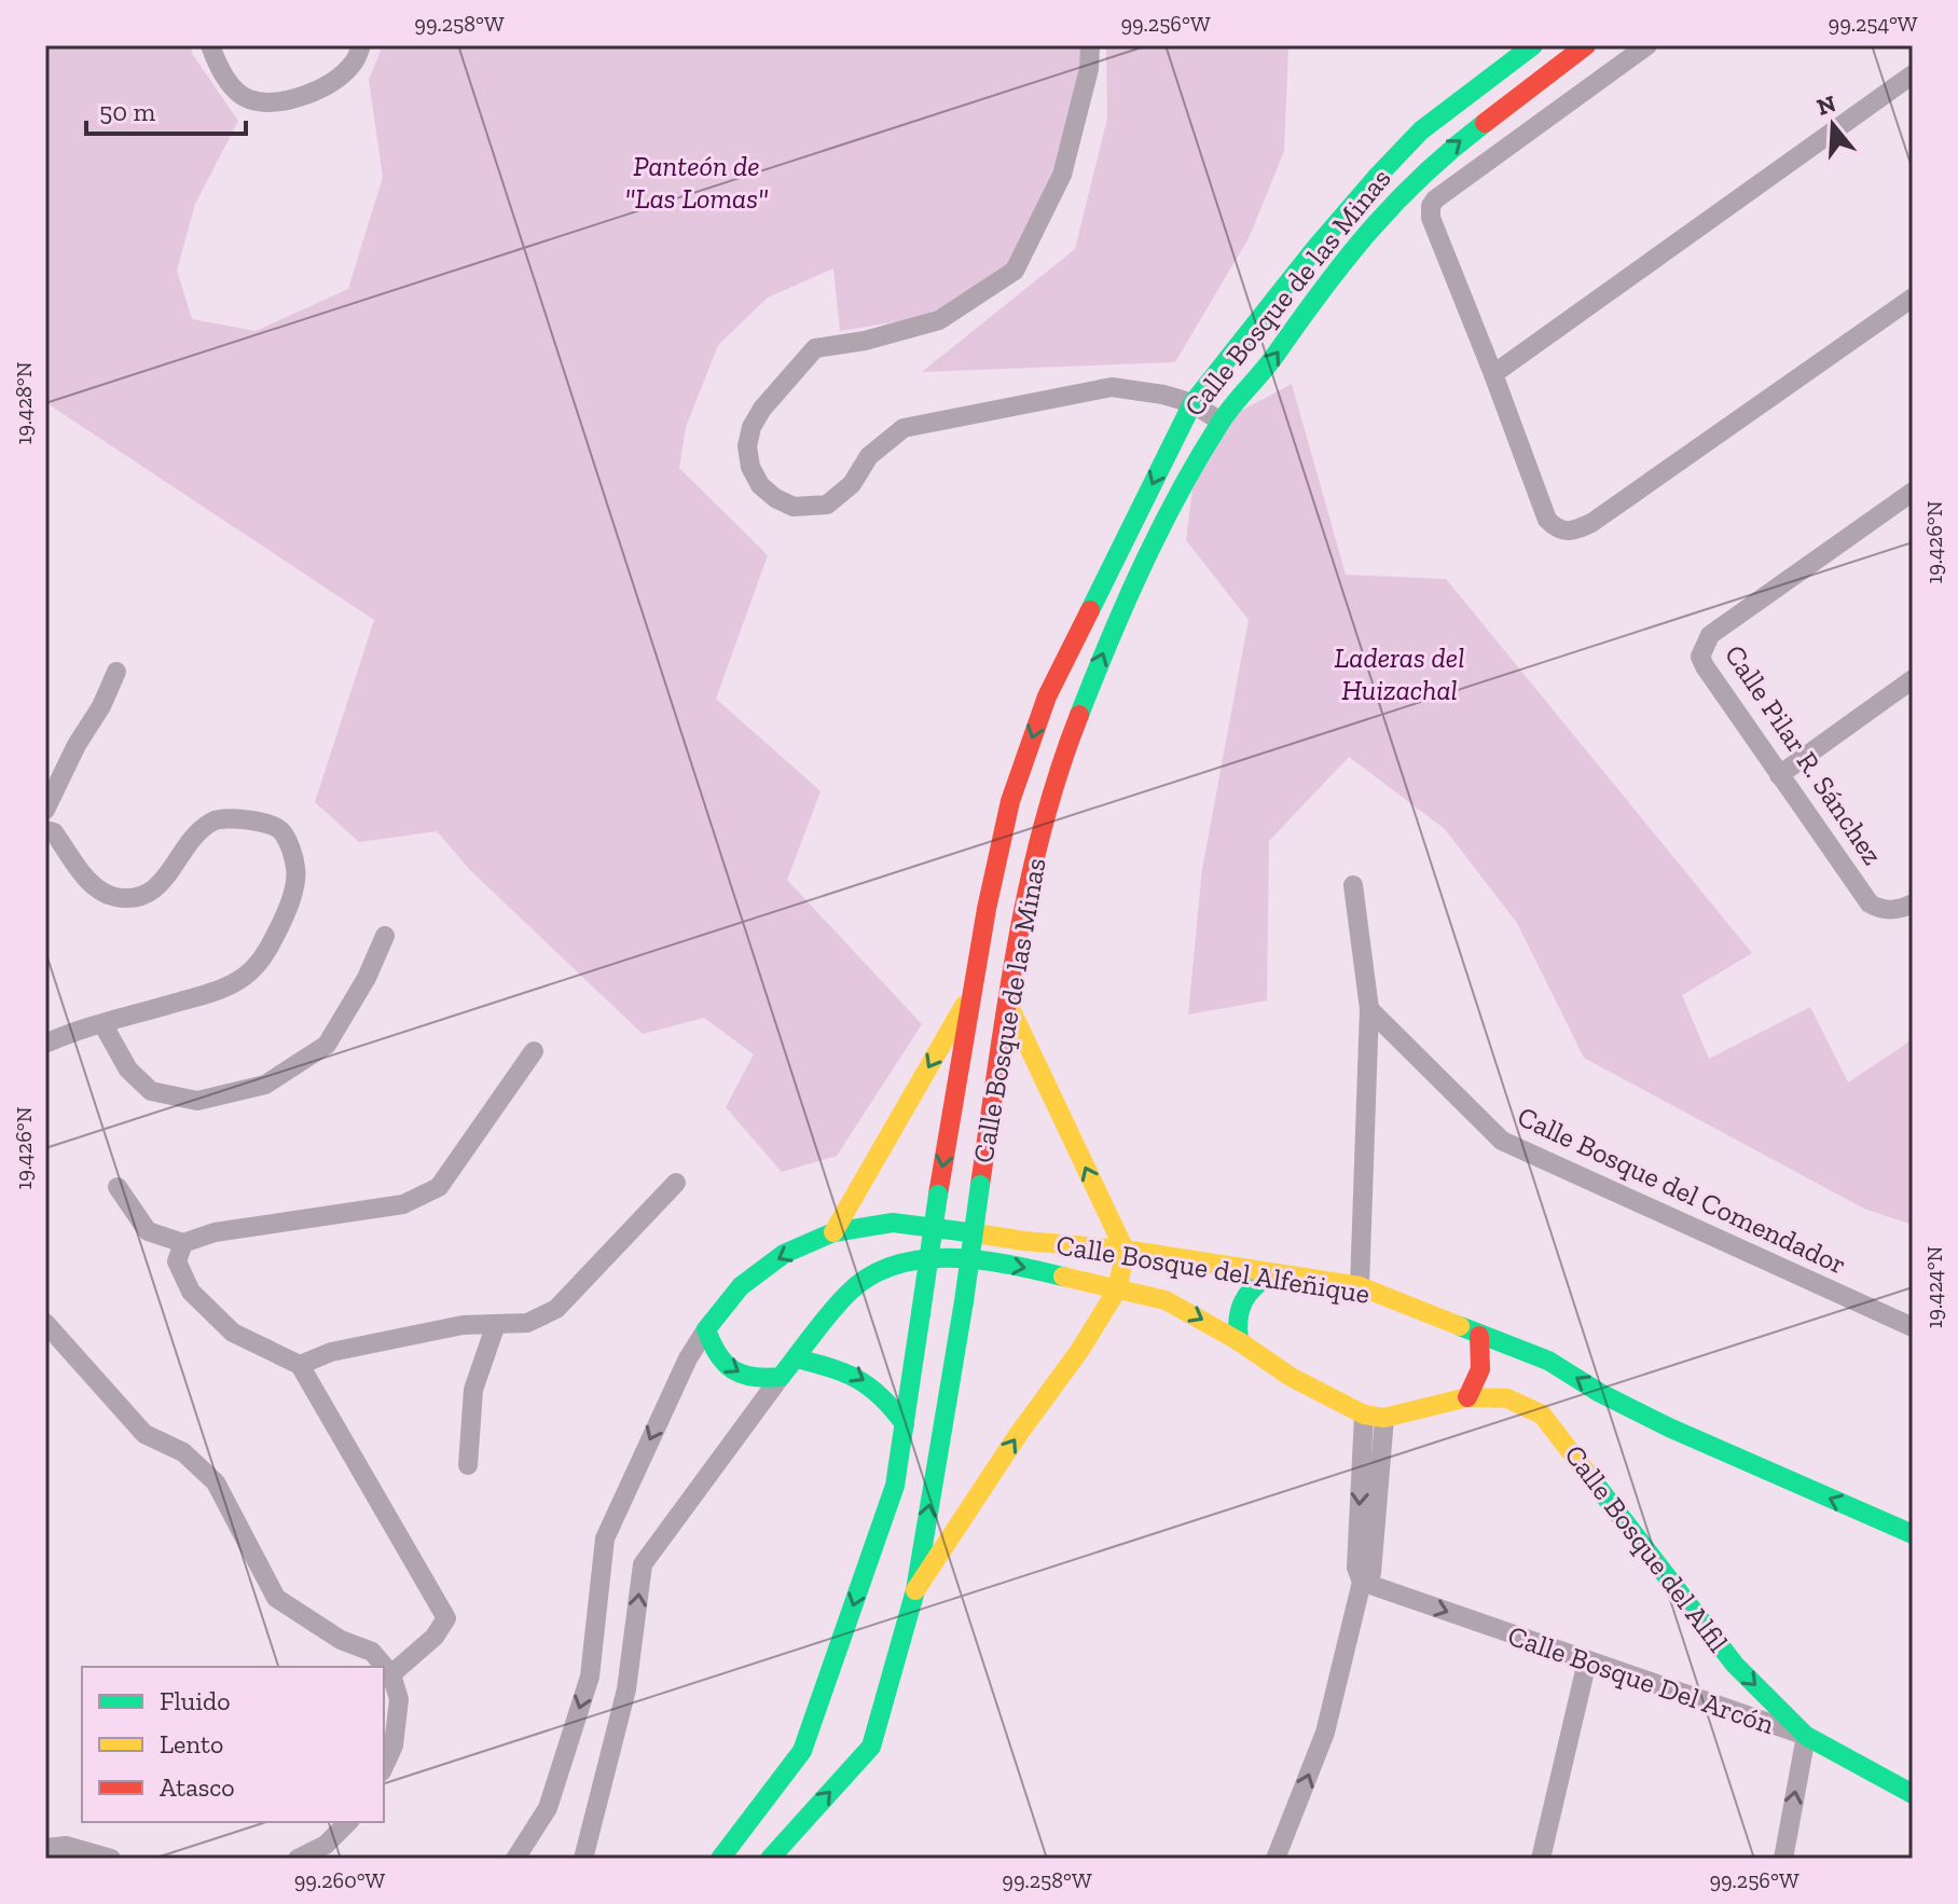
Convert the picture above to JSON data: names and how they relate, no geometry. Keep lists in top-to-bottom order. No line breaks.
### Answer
{"streets":{"main road":["Calle Bosque de las Minas","Calle Bosque del Alfeñique","Calle Bosque del Alfil","Calle Bosque Del Arcón"],"street":["Calle Pilar R. Sánchez","Calle Bosque del Comendador"]},"crossings":[["Calle Bosque del Alfil","Calle Bosque Del Arcón"]],"one_way":["Calle Bosque del Alfil","Calle Bosque Del Arcón"],"parks":["Panteón de \"Las Lomas\"","Laderas del Huizachal"],"legend":["Fluido","Lento","Atasco"],"scale_bar":"50 m","north":"top","coordinates":["99.258°W","99.256°W","99.254°W","19.428°N","19.426°N","19.424°N","99.260°W"]}
